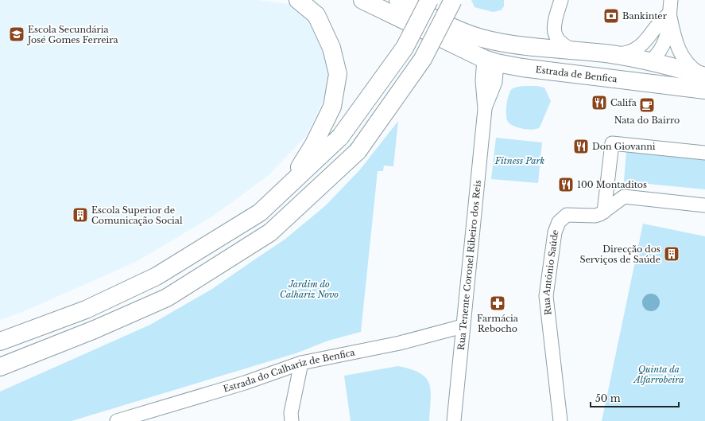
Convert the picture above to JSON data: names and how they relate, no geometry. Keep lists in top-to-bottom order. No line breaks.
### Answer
{"streets":{"main road":["Estrada de Benfica"],"street":["Rua Tenente Coronel Ribeiro dos Reis","Rua António Saúde","Estrada do Calhariz de Benfica"]},"crossings":[["Estrada de Benfica","Rua Tenente Coronel Ribeiro dos Reis"],["Rua Tenente Coronel Ribeiro dos Reis","Estrada do Calhariz de Benfica"]],"parks":["Fitness Park","Jardim do Calhariz Novo","Quinta da Alfarrobeira"],"places":{"bank":["Bankinter"],"school or university":["Escola Secundária José Gomes Ferreira"],"restaurant":["Califa","Don Giovanni","100 Montaditos"],"cafe":["Nata do Bairro"],"building":["Escola Superior de Comunicação Social","Direcção dos Serviços de Saúde"],"pharmacy":["Farmácia Rebocho"]},"scale_bar":"50 m"}
